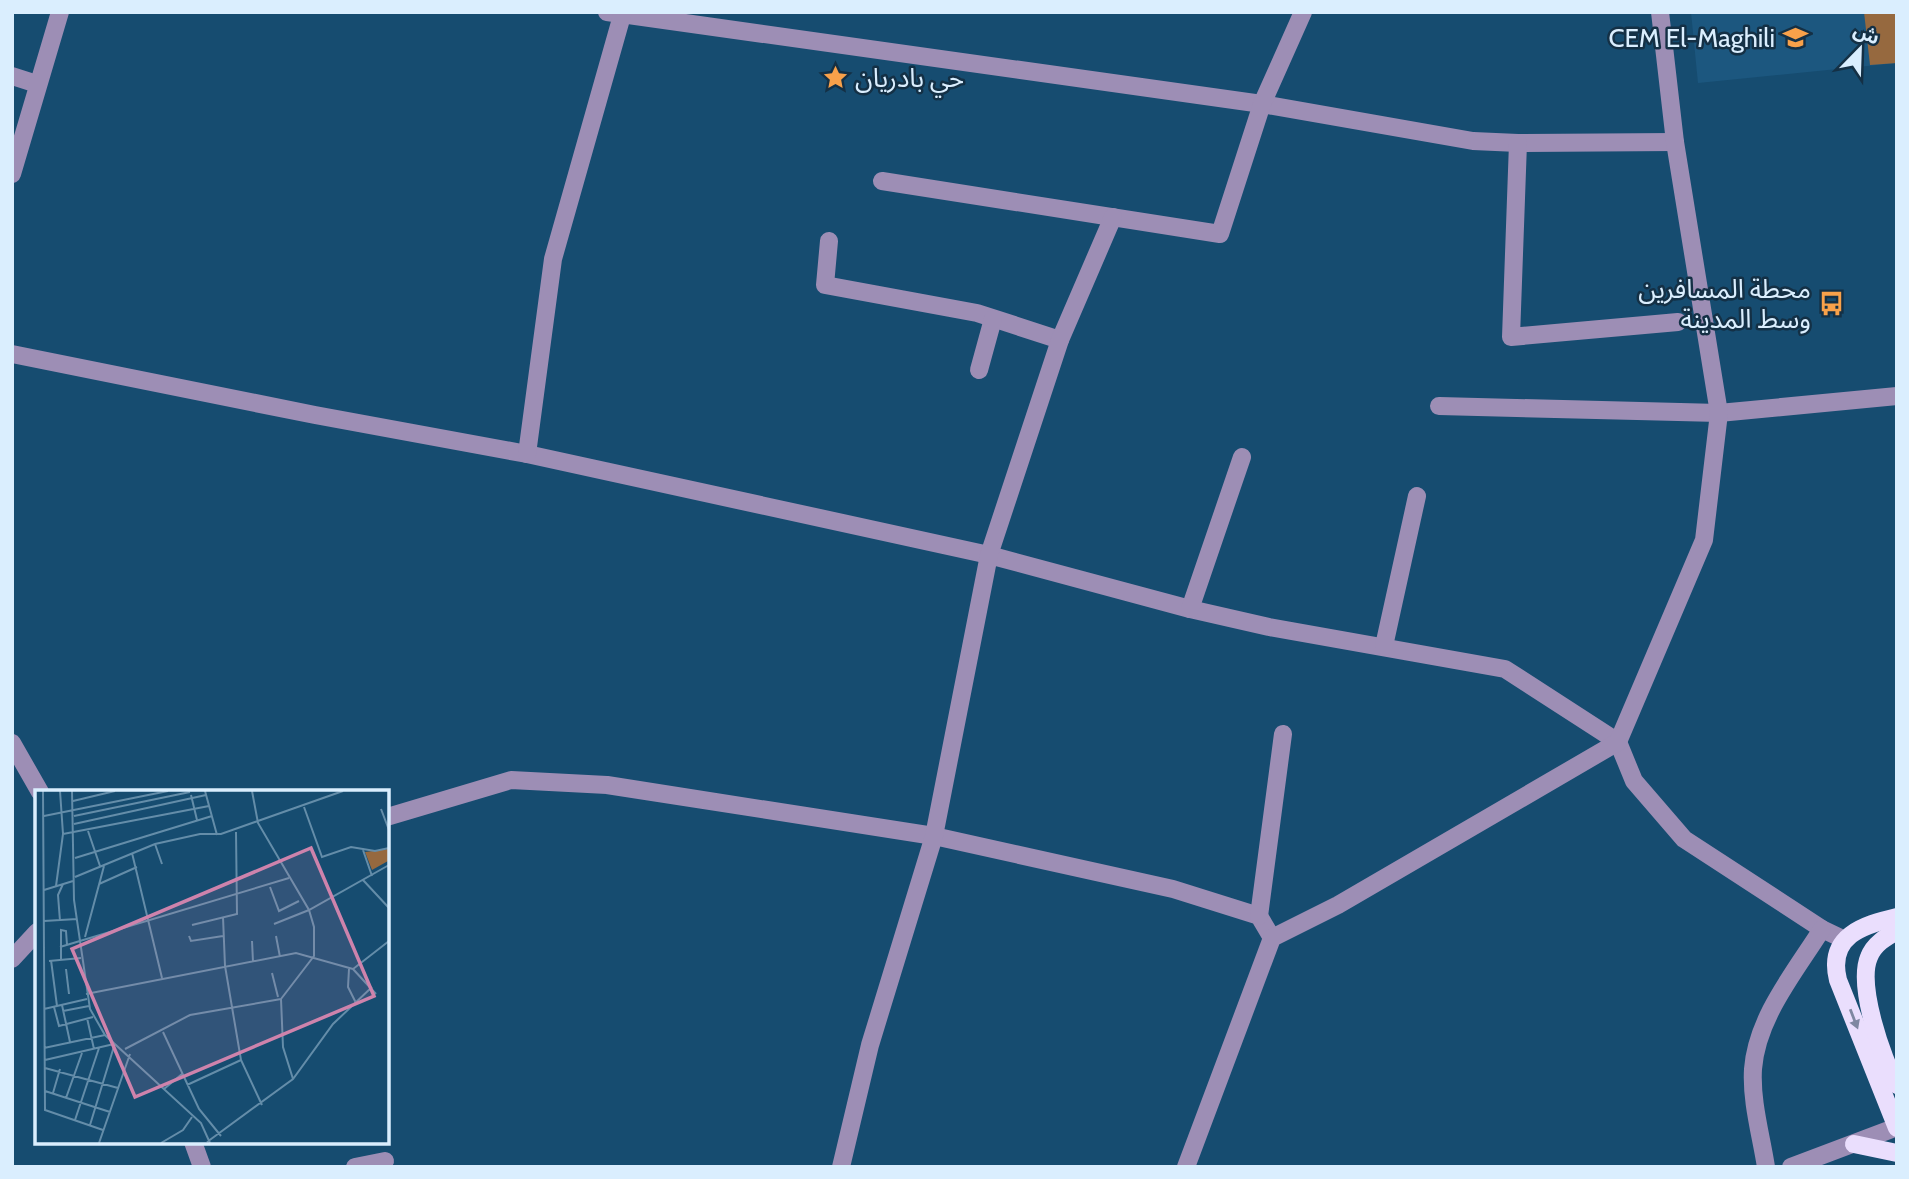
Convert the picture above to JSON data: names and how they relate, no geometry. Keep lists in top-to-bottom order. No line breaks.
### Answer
{"places":{"school or university":["CEM El-Maghili"],"place":["حي بادريان"],"bus stop":["محطة المسافرين وسط المدينة"]},"north":"top right"}
